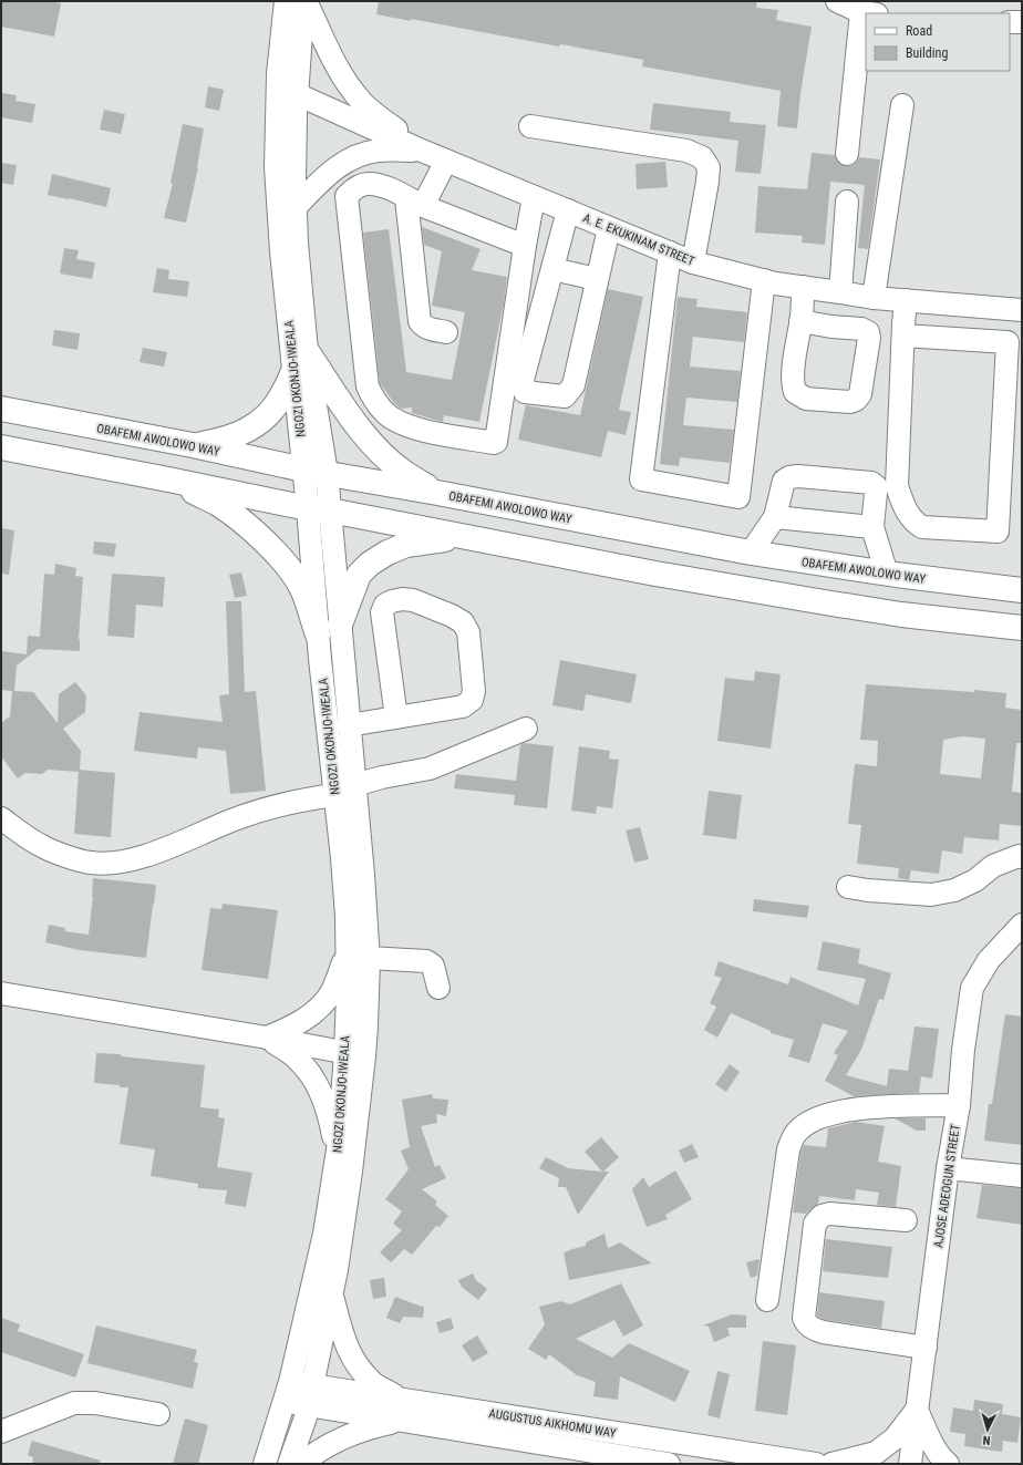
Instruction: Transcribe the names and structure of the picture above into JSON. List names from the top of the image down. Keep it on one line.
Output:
{"streets":{"main road":["OBAFEMI AWOLOWO WAY"],"street":["A. E. EKUKINAM STREET","NGOZI OKONJO-IWEALA","AJOSE ADEOGUN STREET","AUGUSTUS AIKHOMU WAY"]},"crossings":[["A. E. EKUKINAM STREET","NGOZI OKONJO-IWEALA"],["NGOZI OKONJO-IWEALA","OBAFEMI AWOLOWO WAY"],["NGOZI OKONJO-IWEALA","AUGUSTUS AIKHOMU WAY"]],"legend":["Road","Building"],"north":"bottom"}
